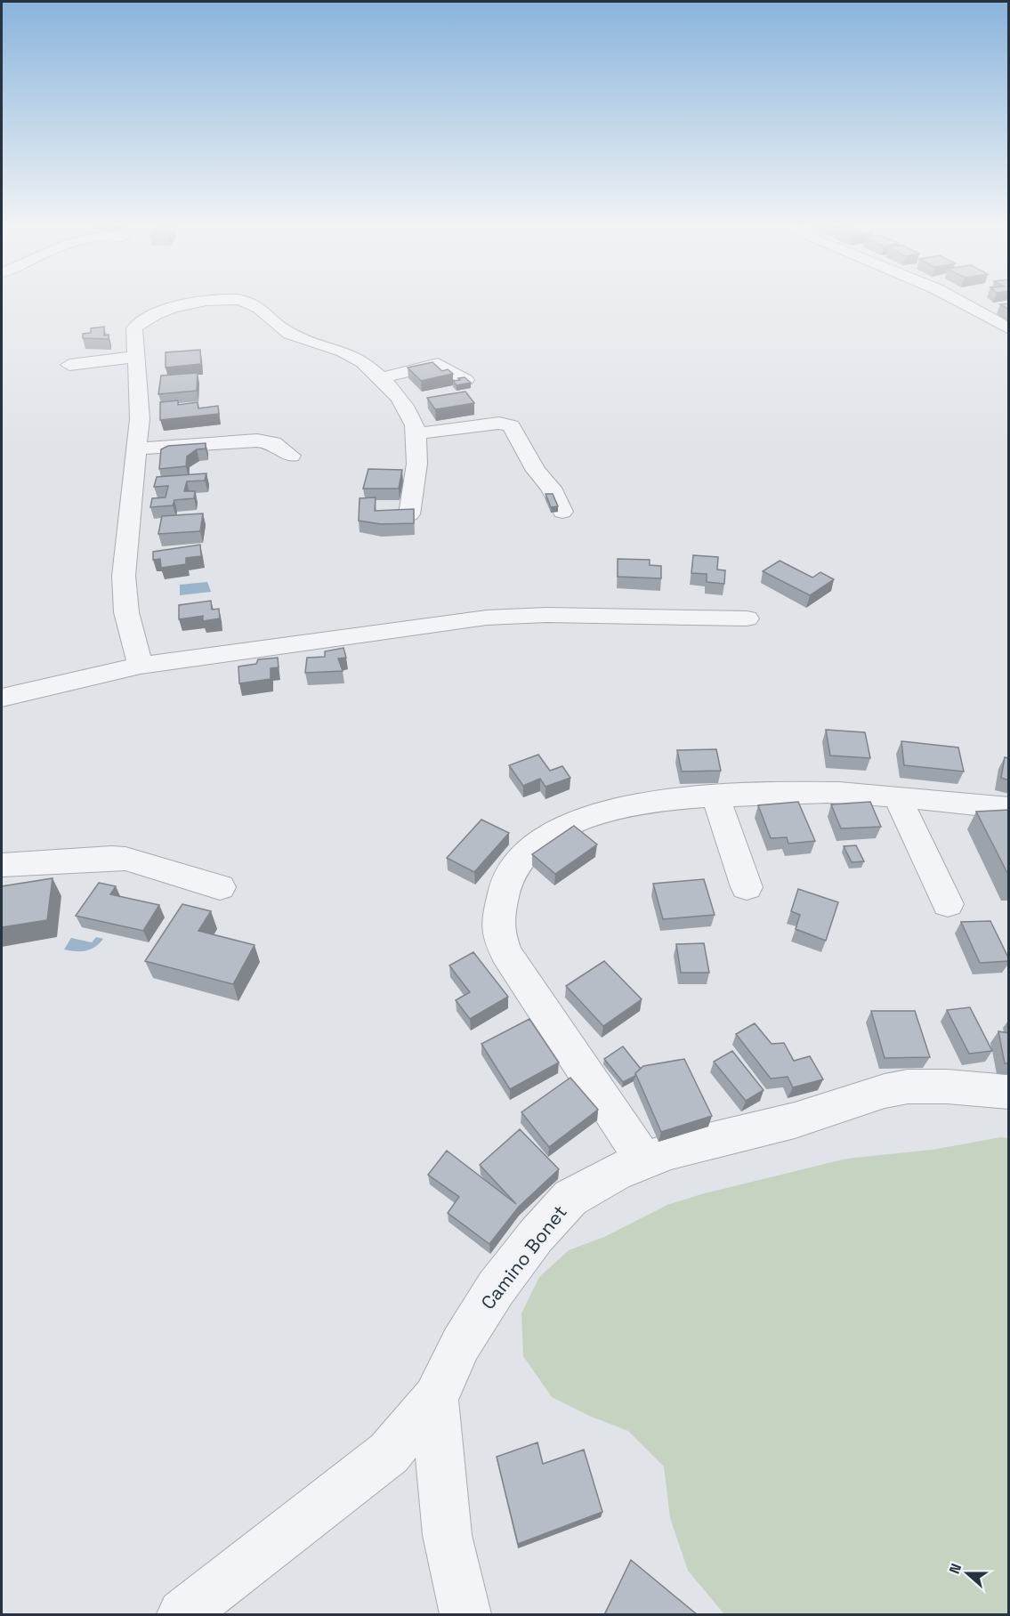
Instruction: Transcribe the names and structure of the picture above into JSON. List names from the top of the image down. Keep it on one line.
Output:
{"streets":{"street":["Camino Bonet"]},"north":"left"}
